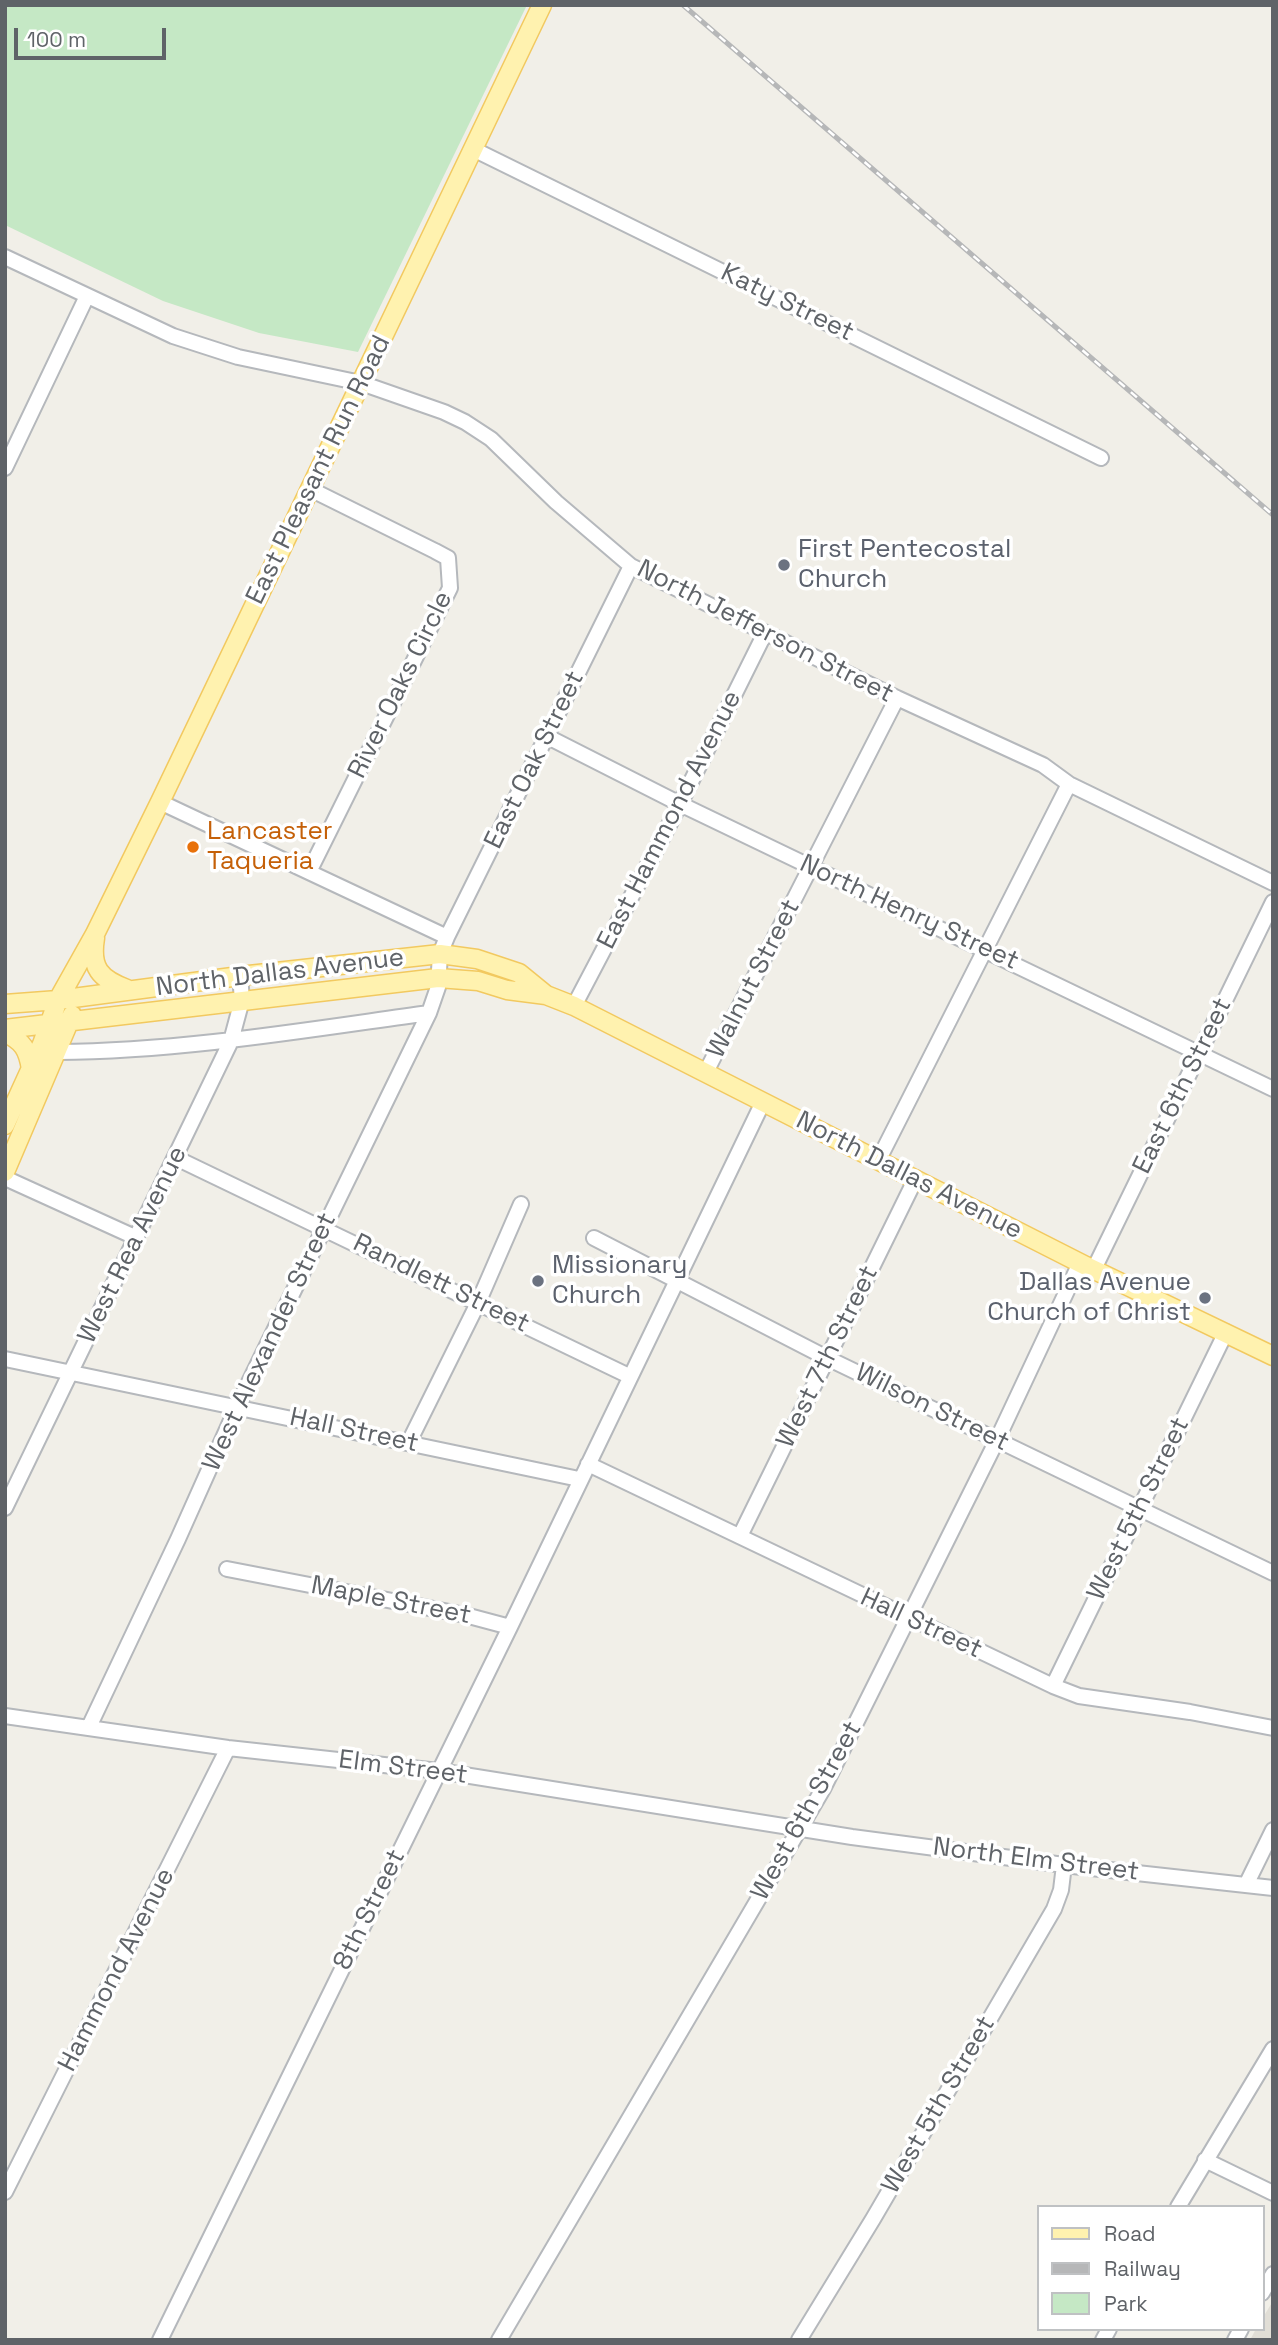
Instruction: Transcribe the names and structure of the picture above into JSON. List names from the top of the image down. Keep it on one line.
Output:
{"streets":{"main road":["East Pleasant Run Road","North Dallas Avenue"],"street":["Katy Street","North Jefferson Street","River Oaks Circle","East Oak Street","East Hammond Avenue","North Henry Street","Walnut Street","East 6th Street","West Rea Avenue","Randlett Street","West Alexander Street","West 7th Street","Wilson Street","Hall Street","West 5th Street","Maple Street","Elm Street","West 6th Street","North Elm Street","8th Street","Hammond Avenue"]},"crossings":[["Katy Street","East Pleasant Run Road"],["East Pleasant Run Road","North Jefferson Street"],["East Pleasant Run Road","River Oaks Circle"],["North Jefferson Street","East Oak Street"],["North Jefferson Street","East Hammond Avenue"],["North Jefferson Street","Walnut Street"],["East Oak Street","North Henry Street"],["East Oak Street","North Dallas Avenue"],["East Oak Street","West Alexander Street"],["East Hammond Avenue","North Henry Street"],["East Hammond Avenue","North Dallas Avenue"],["North Henry Street","Walnut Street"],["North Henry Street","East 6th Street"],["North Dallas Avenue","Walnut Street"],["North Dallas Avenue","East 6th Street"],["North Dallas Avenue","West Rea Avenue"],["North Dallas Avenue","West Alexander Street"],["North Dallas Avenue","West 7th Street"],["North Dallas Avenue","West 5th Street"],["North Dallas Avenue","West 6th Street"],["East 6th Street","West 6th Street"],["West Rea Avenue","Randlett Street"],["West Rea Avenue","Hall Street"],["Randlett Street","West Alexander Street"],["West Alexander Street","Hall Street"],["West Alexander Street","Elm Street"],["West 7th Street","Wilson Street"],["West 7th Street","Hall Street"],["Wilson Street","West 5th Street"],["Wilson Street","West 6th Street"],["Hall Street","West 5th Street"],["Hall Street","West 6th Street"],["Hall Street","8th Street"],["West 5th Street","North Elm Street"],["Maple Street","8th Street"],["Elm Street","West 6th Street"],["Elm Street","North Elm Street"],["Elm Street","8th Street"],["Elm Street","Hammond Avenue"],["West 6th Street","North Elm Street"]],"places":["First Pentecostal Church","Lancaster Taqueria","Missionary Church","Dallas Avenue Church of Christ"],"legend":["Road","Railway","Park"],"scale_bar":"100 m"}
